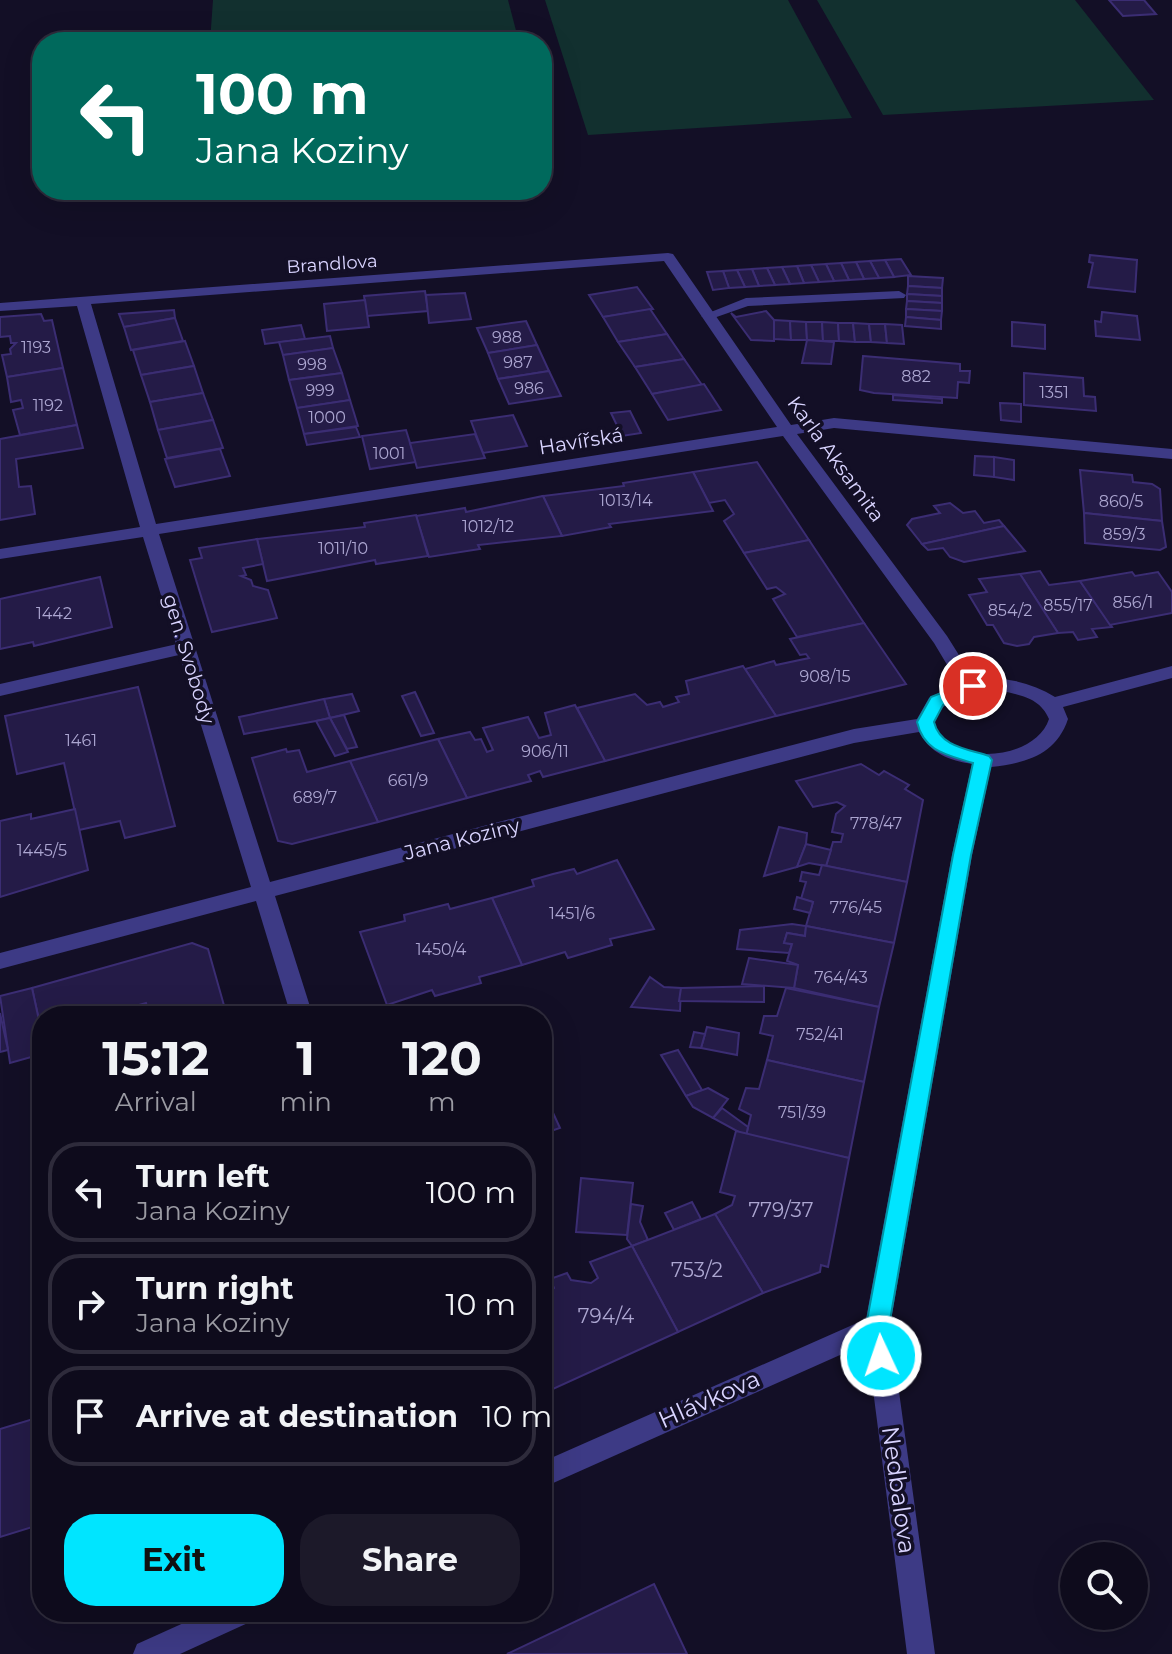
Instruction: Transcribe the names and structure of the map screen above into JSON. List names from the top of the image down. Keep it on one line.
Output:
{"streets":{"street":["Brandlova","Havířská","Karla Aksamita","gen. Svobody","Jana Koziny","Hlávkova","Nedbalova"]},"crossings":[["Brandlova","Karla Aksamita"],["Brandlova","gen. Svobody"],["Havířská","Karla Aksamita"],["Havířská","gen. Svobody"],["Karla Aksamita","Jana Koziny"],["Karla Aksamita","Nedbalova"],["gen. Svobody","Jana Koziny"],["Jana Koziny","Nedbalova"],["Hlávkova","Nedbalova"]],"house_numbers":["988","1193","987","998","882","986","999","1351","1192","1000","1001","1013/14","860/5","1012/12","859/3","1011/10","856/1","855/17","854/2","1442","908/15","1461","906/11","661/9","689/7","778/47","1445/5","776/45","1451/6","1450/4","764/43","752/41","751/39","779/37","753/2","794/4"],"page":{"turn":["100 m","Jana Koziny"],"eta":["15:12","Arrival","1","min","120","m"],"list":[{"name":"Turn left","note":"Jana Koziny","value":"100 m"},{"name":"Turn right","note":"Jana Koziny","value":"10 m"},{"name":"Arrive at destination","value":"10 m"}],"buttons":["Exit","Share"]}}
